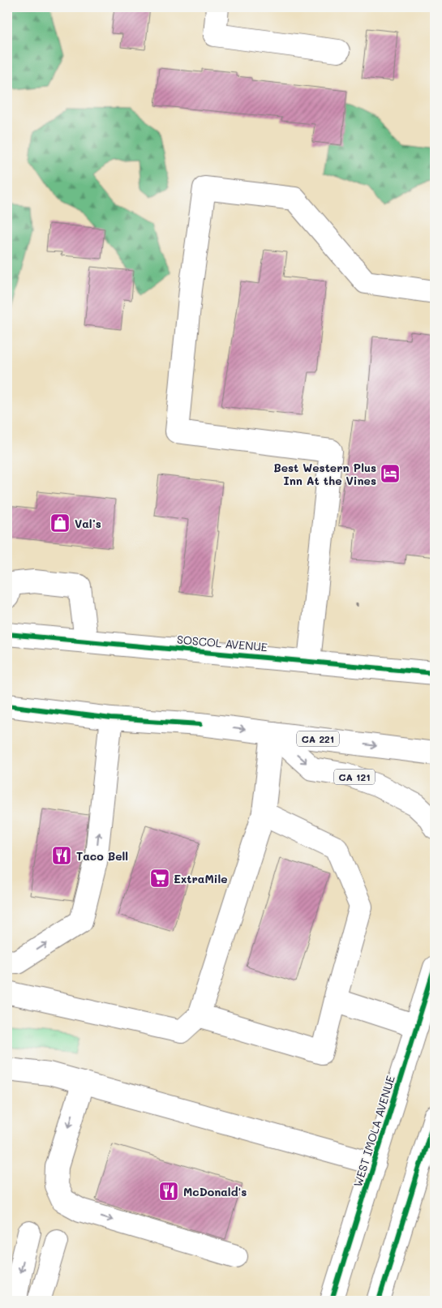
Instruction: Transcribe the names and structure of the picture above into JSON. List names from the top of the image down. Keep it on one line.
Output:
{"streets":{"main road":["SOSCOL AVENUE","CA 221","CA 121","WEST IMOLA AVENUE"]},"crossings":[["CA 221","CA 121"]],"places":{"hotel":["Best Western Plus Inn At the Vines"],"shop":["Val’s"],"restaurant":["Taco Bell","McDonald's"],"supermarket":["ExtraMile"]}}
